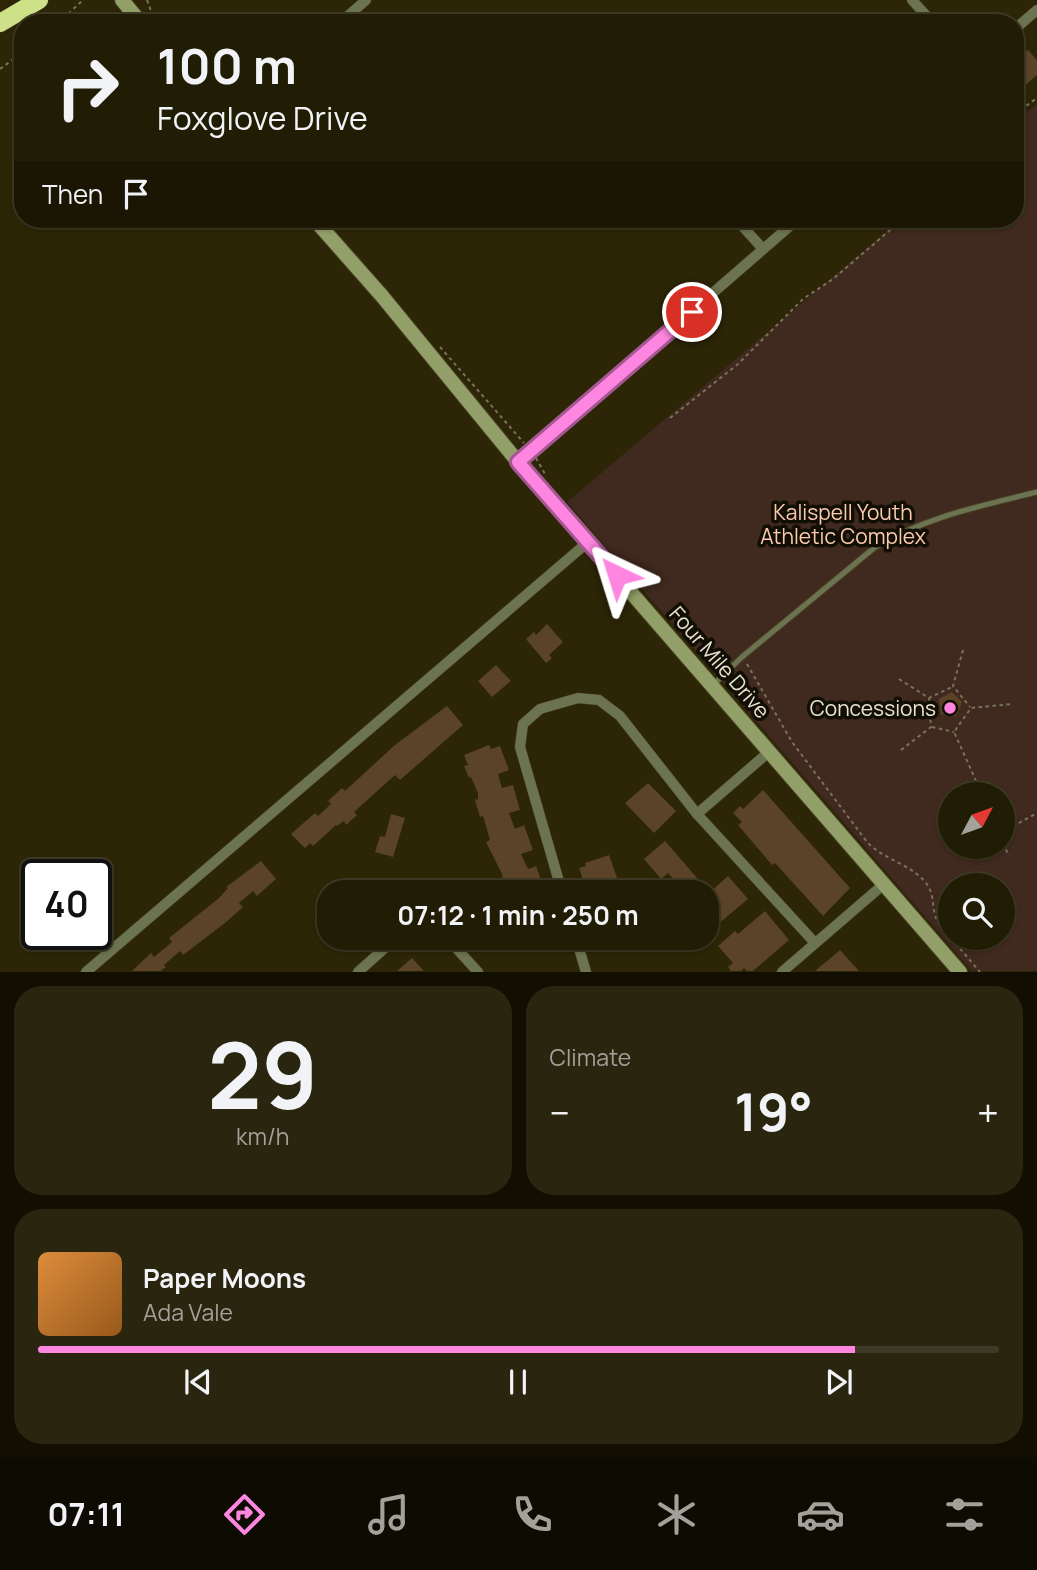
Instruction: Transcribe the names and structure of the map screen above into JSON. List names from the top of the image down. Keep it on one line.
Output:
{"streets":{"street":["Four Mile Drive"]},"parks":["Kalispell Youth Athletic Complex"],"places":["Concessions"],"north":"top right","page":{"turn":["100 m","Foxglove Drive"],"then":"Then","limit":"40","trip":"07:12 · 1 min · 250 m","tile":[["29","km/h"],"Climate"],"heat":["−","19°","+"],"song":["Paper Moons","Ada Vale"],"tabs":"07:11"}}
